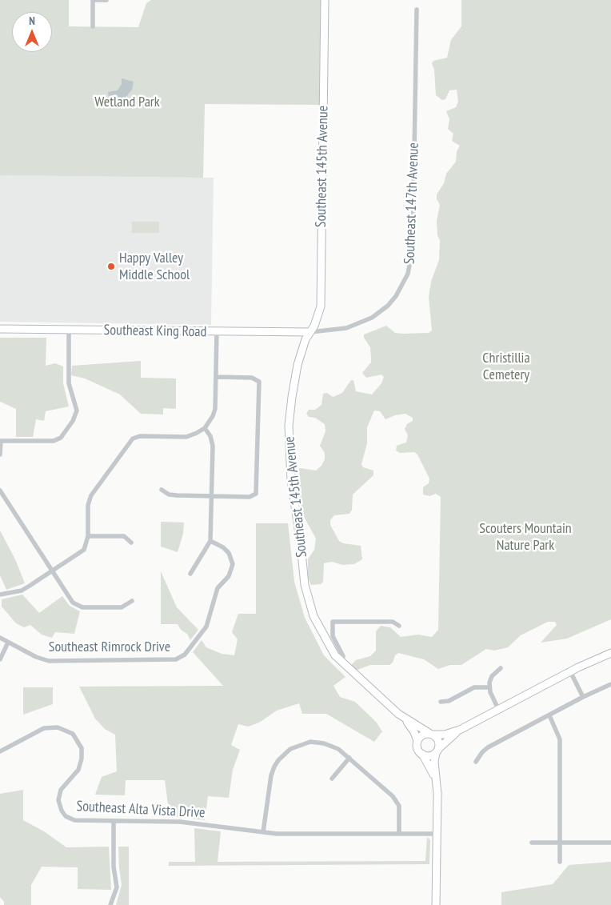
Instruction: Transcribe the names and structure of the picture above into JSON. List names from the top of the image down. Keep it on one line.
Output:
{"streets":{"main road":["Southeast 145th Avenue","Southeast King Road"],"street":["Southeast 147th Avenue","Southeast Rimrock Drive","Southeast Alta Vista Drive"]},"crossings":[["Southeast 145th Avenue","Southeast 147th Avenue"],["Southeast 145th Avenue","Southeast King Road"],["Southeast 147th Avenue","Southeast King Road"]],"parks":["Wetland Park","Christillia Cemetery","Scouters Mountain Nature Park"],"places":["Happy Valley Middle School"],"north":"top"}
